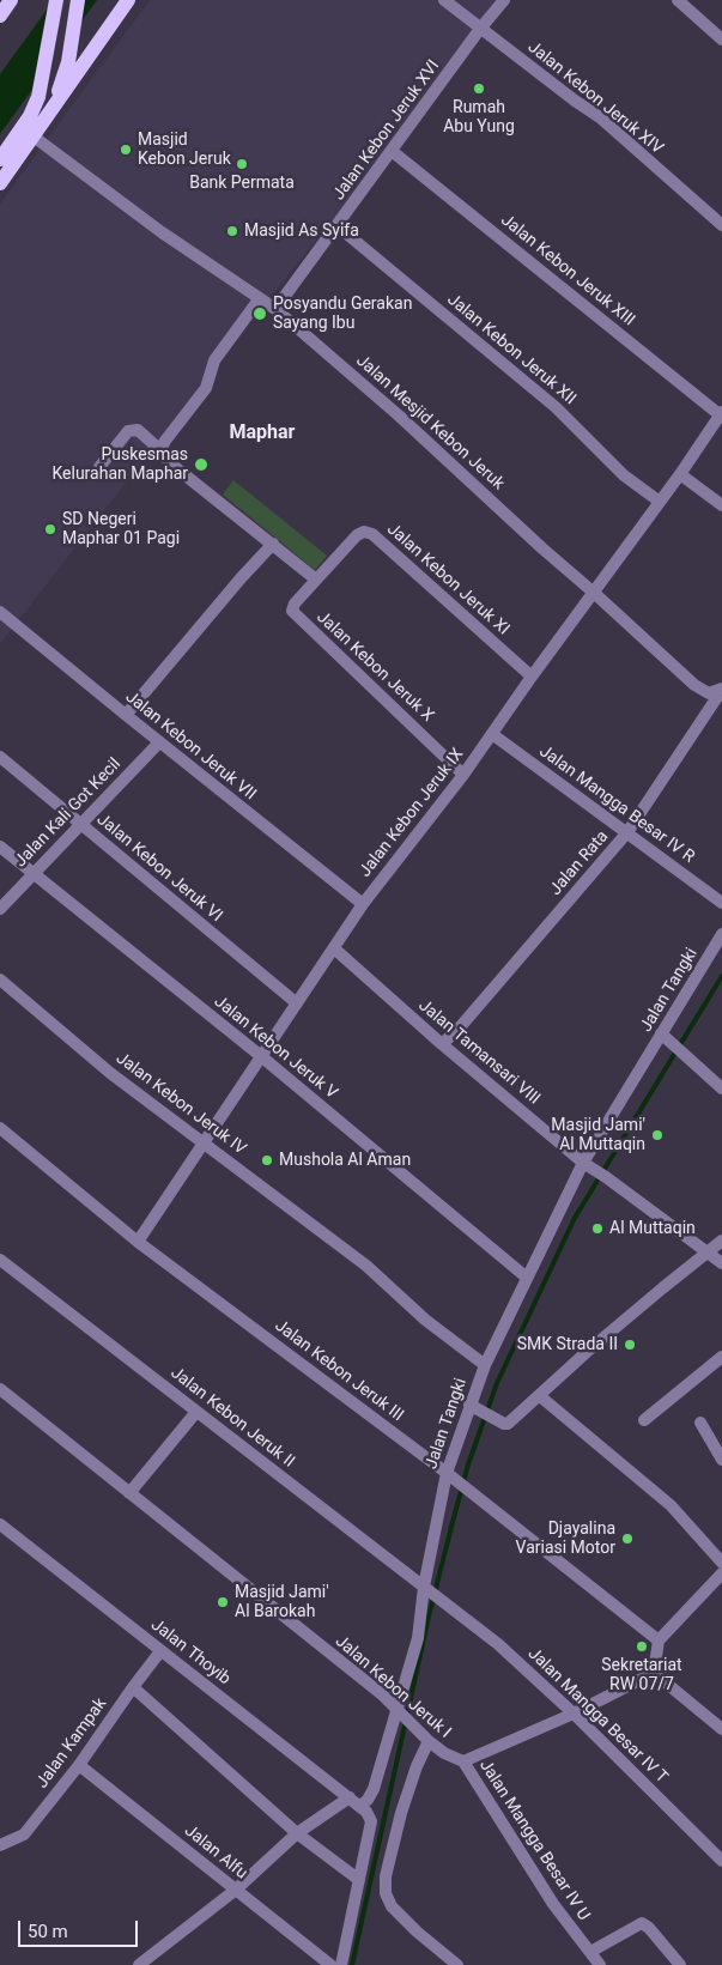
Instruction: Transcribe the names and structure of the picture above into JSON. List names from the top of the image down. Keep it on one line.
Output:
{"streets":{"street":["Jalan Kebon Jeruk XIV","Jalan Kebon Jeruk XVI","Jalan Kebon Jeruk XIII","Jalan Kebon Jeruk XII","Jalan Mesjid Kebon Jeruk","Jalan Kebon Jeruk XI","Jalan Kebon Jeruk X","Jalan Kebon Jeruk VII","Jalan Mangga Besar IV R","Jalan Kali Got Kecil","Jalan Kebon Jeruk IX","Jalan Rata","Jalan Kebon Jeruk VI","Jalan Tangki","Jalan Kebon Jeruk V","Jalan Tamansari VIII","Jalan Kebon Jeruk IV","Jalan Kebon Jeruk III","Jalan Kebon Jeruk II","Jalan Thoyib","Jalan Kebon Jeruk I","Jalan Mangga Besar IV T","Jalan Kampak","Jalan Mangga Besar IV U","Jalan Alfu"]},"crossings":[["Jalan Kebon Jeruk XIV","Jalan Kebon Jeruk XVI"],["Jalan Kebon Jeruk XVI","Jalan Kebon Jeruk XIII"],["Jalan Kebon Jeruk XVI","Jalan Kebon Jeruk XII"],["Jalan Kebon Jeruk XVI","Jalan Mesjid Kebon Jeruk"],["Jalan Kebon Jeruk XIII","Jalan Kebon Jeruk IX"],["Jalan Kebon Jeruk XII","Jalan Kebon Jeruk IX"],["Jalan Mesjid Kebon Jeruk","Jalan Kebon Jeruk IX"],["Jalan Mesjid Kebon Jeruk","Jalan Rata"],["Jalan Kebon Jeruk XI","Jalan Kebon Jeruk X"],["Jalan Kebon Jeruk XI","Jalan Kebon Jeruk IX"],["Jalan Kebon Jeruk X","Jalan Kebon Jeruk IX"],["Jalan Kebon Jeruk VII","Jalan Kali Got Kecil"],["Jalan Kebon Jeruk VII","Jalan Kebon Jeruk IX"],["Jalan Mangga Besar IV R","Jalan Kebon Jeruk IX"],["Jalan Mangga Besar IV R","Jalan Rata"],["Jalan Kali Got Kecil","Jalan Kebon Jeruk VI"],["Jalan Kali Got Kecil","Jalan Kebon Jeruk V"],["Jalan Kebon Jeruk IX","Jalan Kebon Jeruk VI"],["Jalan Kebon Jeruk IX","Jalan Kebon Jeruk V"],["Jalan Kebon Jeruk IX","Jalan Tamansari VIII"],["Jalan Kebon Jeruk IX","Jalan Kebon Jeruk IV"],["Jalan Kebon Jeruk IX","Jalan Kebon Jeruk III"],["Jalan Rata","Jalan Tamansari VIII"],["Jalan Tangki","Jalan Kebon Jeruk V"],["Jalan Tangki","Jalan Tamansari VIII"],["Jalan Tangki","Jalan Kebon Jeruk IV"],["Jalan Tangki","Jalan Kebon Jeruk III"],["Jalan Tangki","Jalan Kebon Jeruk II"],["Jalan Tangki","Jalan Thoyib"],["Jalan Tangki","Jalan Kebon Jeruk I"],["Jalan Kebon Jeruk II","Jalan Mangga Besar IV T"],["Jalan Thoyib","Jalan Kampak"],["Jalan Kebon Jeruk I","Jalan Mangga Besar IV U"],["Jalan Kampak","Jalan Alfu"]],"districts":["Maphar"],"places":["Rumah Abu Yung","Masjid Kebon Jeruk","Bank Permata","Masjid As Syifa","Posyandu Gerakan Sayang Ibu","Puskesmas Kelurahan Maphar","SD Negeri Maphar 01 Pagi","Masjid Jami' Al Muttaqin","Mushola Al Aman","Al Muttaqin","SMK Strada II","Djayalina Variasi Motor","Masjid Jami' Al Barokah","Sekretariat RW 07/7"],"scale_bar":"50 m"}
